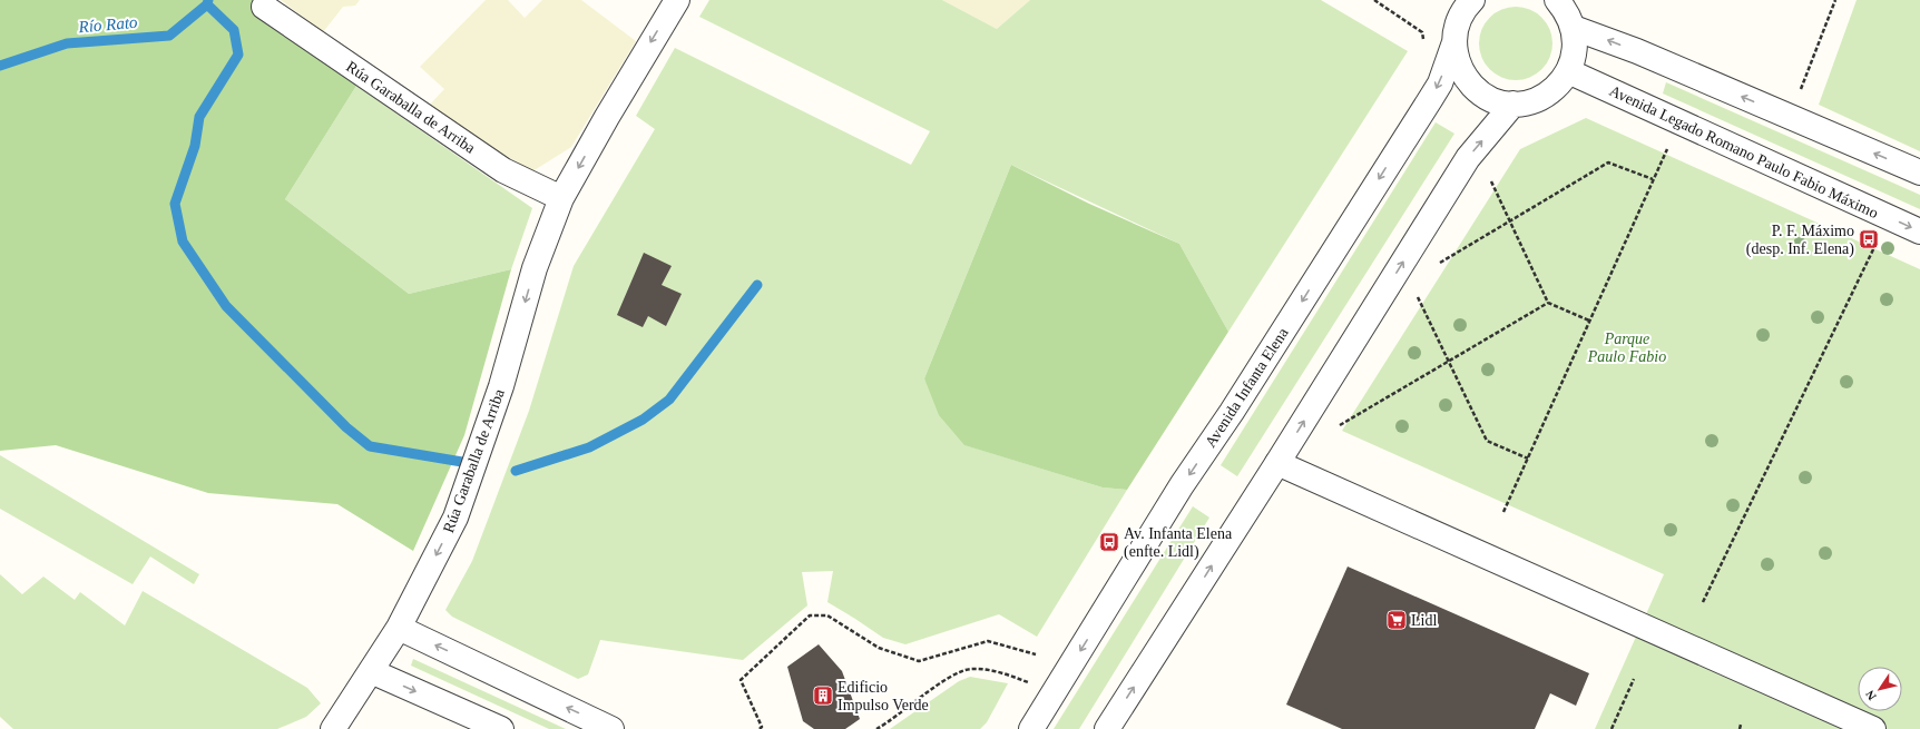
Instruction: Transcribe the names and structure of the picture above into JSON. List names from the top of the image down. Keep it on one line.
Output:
{"streets":{"street":["Rúa Garaballa de Arriba","Avenida Legado Romano Paulo Fabio Máximo","Avenida Infanta Elena"]},"one_way":["Rúa Garaballa de Arriba"],"water":["Río Rato"],"parks":["Parque Paulo Fabio"],"places":{"bus stop":["P. F. Máximo (desp. Inf. Elena)","Av. Infanta Elena (enfte. Lidl)"],"supermarket":["Lidl"],"building":["Edificio Impulso Verde"]},"north":"bottom left"}
